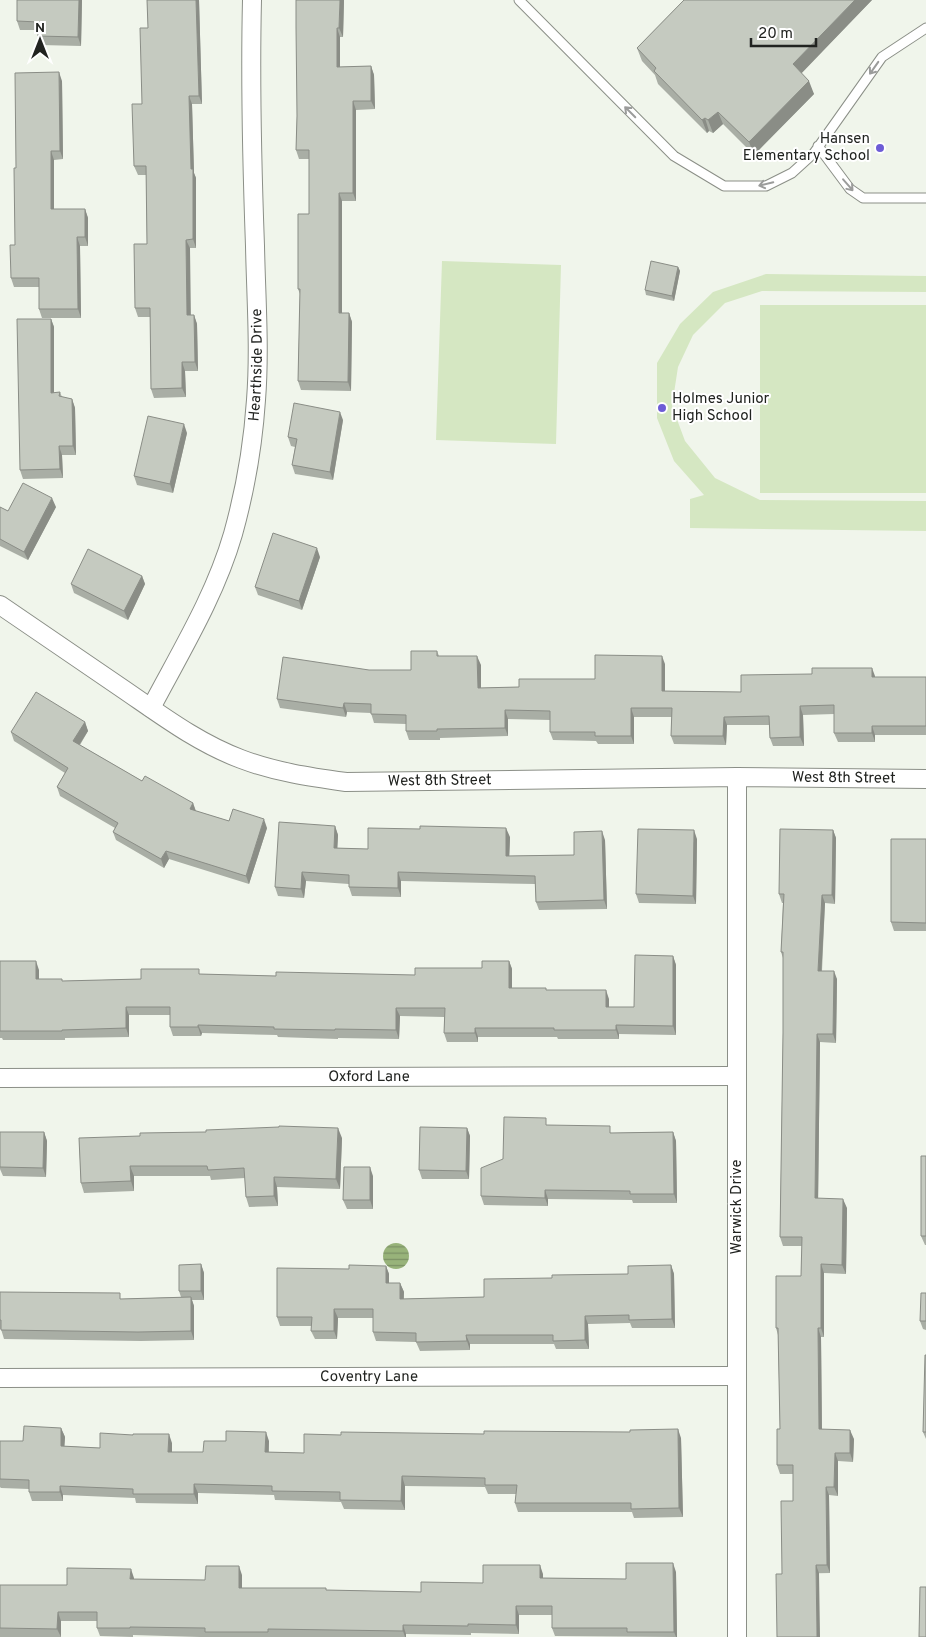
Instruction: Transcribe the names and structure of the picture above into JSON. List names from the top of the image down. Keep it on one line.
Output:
{"streets":{"street":["Hearthside Drive","West 8th Street","Oxford Lane","Warwick Drive","Coventry Lane"]},"crossings":[["Hearthside Drive","West 8th Street"],["West 8th Street","Warwick Drive"],["Oxford Lane","Warwick Drive"],["Warwick Drive","Coventry Lane"]],"places":["Hansen Elementary School","Holmes Junior High School"],"scale_bar":"20 m","north":"top"}
